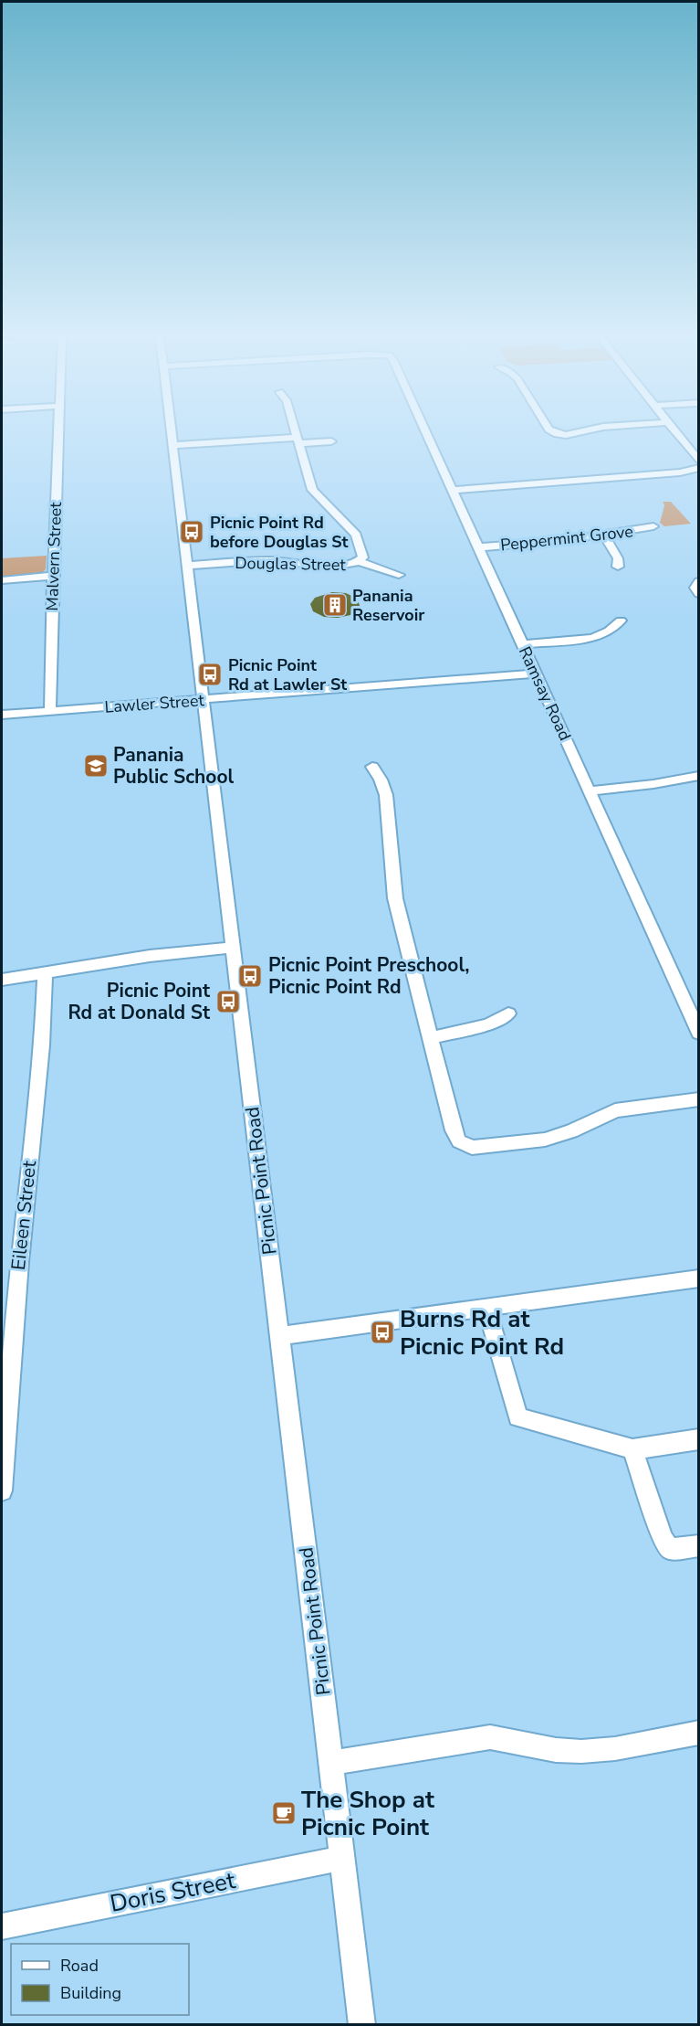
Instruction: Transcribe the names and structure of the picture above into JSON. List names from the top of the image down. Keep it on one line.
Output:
{"streets":{"street":["Peppermint Grove","Malvern Street","Douglas Street","Ramsay Road","Lawler Street","Picnic Point Road","Eileen Street","Doris Street"]},"crossings":[["Peppermint Grove","Ramsay Road"],["Malvern Street","Lawler Street"],["Douglas Street","Picnic Point Road"],["Ramsay Road","Lawler Street"],["Lawler Street","Picnic Point Road"],["Picnic Point Road","Doris Street"]],"places":{"bus stop":["Picnic Point Rd before Douglas St","Picnic Point Rd at Lawler St","Picnic Point Preschool, Picnic Point Rd","Picnic Point Rd at Donald St","Burns Rd at Picnic Point Rd"],"building":["Panania Reservoir"],"school or university":["Panania Public School"],"cafe":["The Shop at Picnic Point"]},"legend":["Road","Building"]}
